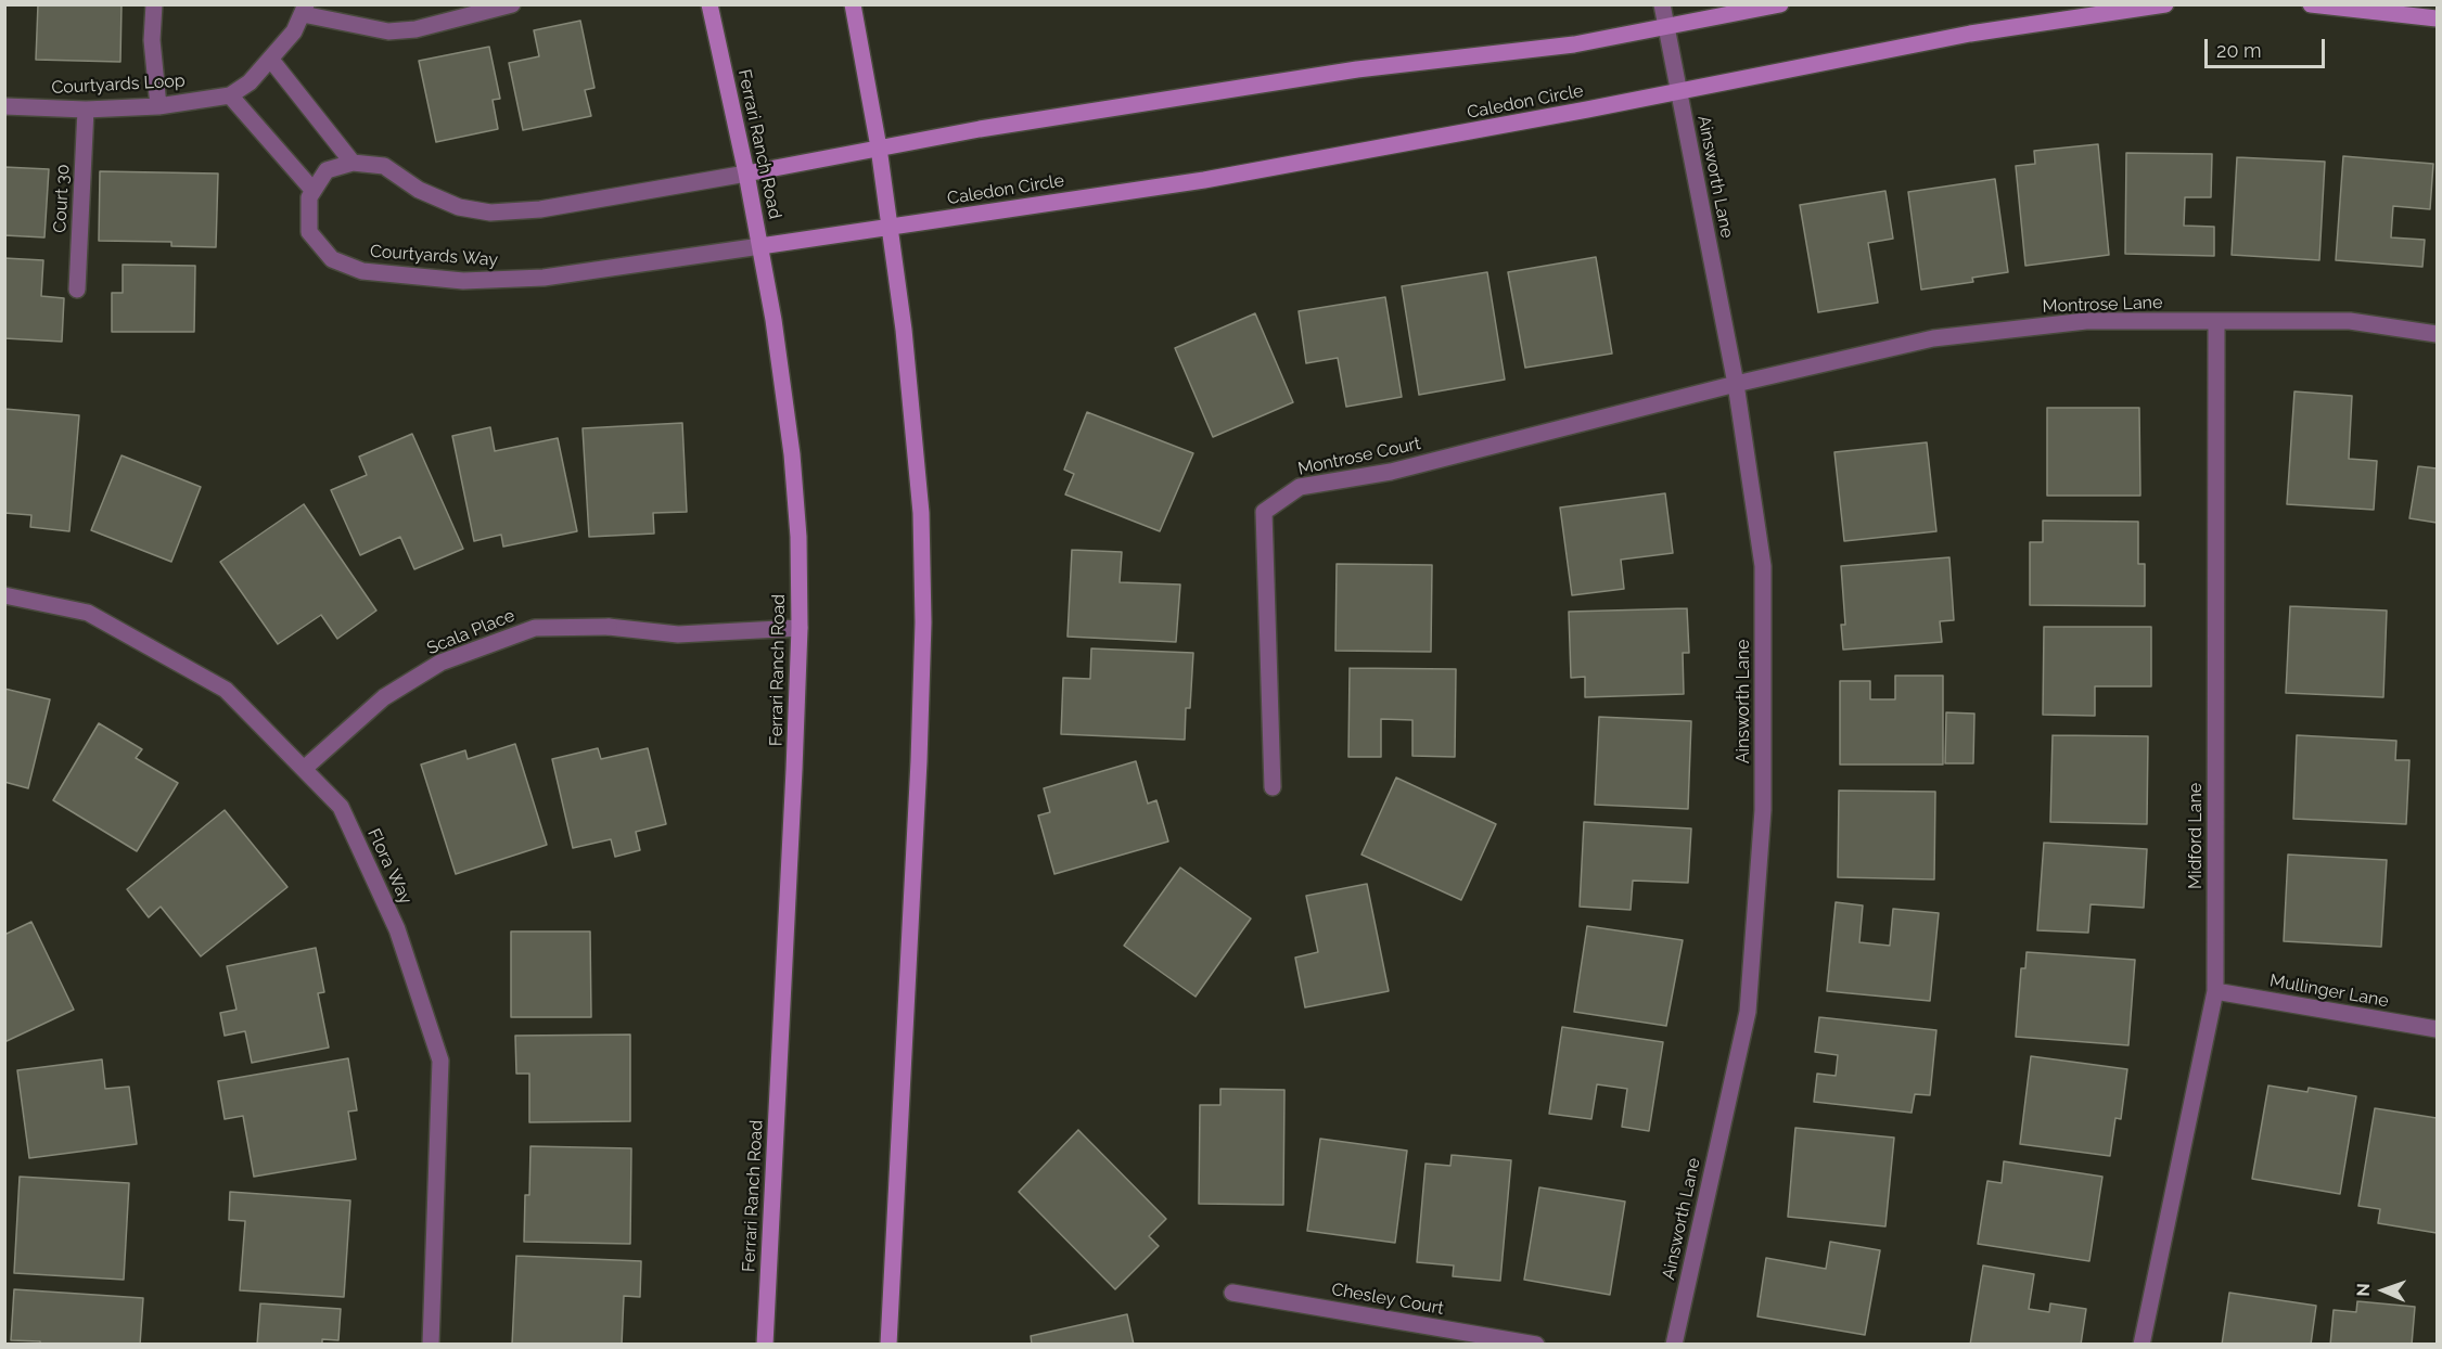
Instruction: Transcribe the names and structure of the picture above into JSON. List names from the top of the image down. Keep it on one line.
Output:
{"streets":{"street":["Courtyards Loop","Caledon Circle","Ferrari Ranch Road","Ainsworth Lane","Court 30","Courtyards Way","Montrose Lane","Montrose Court","Scala Place","Midford Lane","Flora Way","Mullinger Lane","Chesley Court"]},"crossings":[["Courtyards Loop","Court 30"],["Caledon Circle","Ferrari Ranch Road"],["Caledon Circle","Ainsworth Lane"],["Caledon Circle","Courtyards Way"],["Ferrari Ranch Road","Courtyards Way"],["Ferrari Ranch Road","Scala Place"],["Ainsworth Lane","Montrose Lane"],["Ainsworth Lane","Montrose Court"],["Montrose Lane","Montrose Court"],["Montrose Lane","Midford Lane"],["Scala Place","Flora Way"],["Midford Lane","Mullinger Lane"]],"scale_bar":"20 m","north":"left"}
